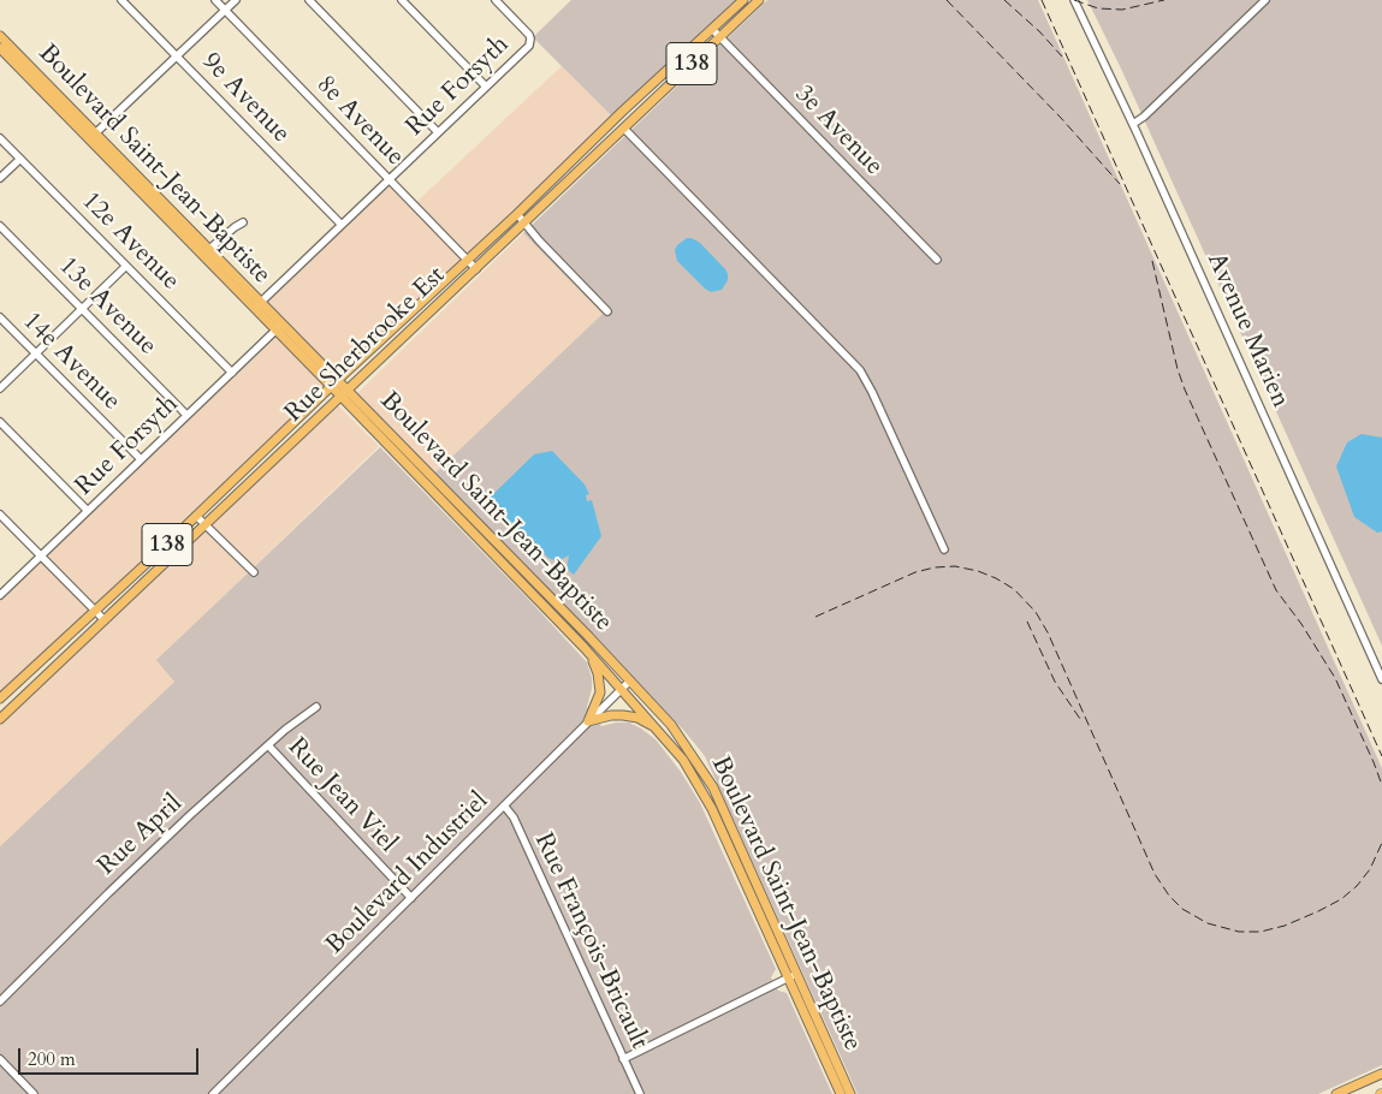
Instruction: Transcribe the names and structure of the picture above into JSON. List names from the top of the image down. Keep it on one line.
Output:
{"streets":{"main road":["138","Boulevard Saint-Jean-Baptiste","Rue Sherbrooke Est"],"street":["Rue Forsyth","9e Avenue","8e Avenue","3e Avenue","12e Avenue","13e Avenue","Avenue Marien","14e Avenue","Rue Jean Viel","Rue April","Boulevard Industriel","Rue François-Bricault"]},"crossings":[["Rue Forsyth","9e Avenue"],["Rue Forsyth","8e Avenue"],["Rue Forsyth","Boulevard Saint-Jean-Baptiste"],["Rue Forsyth","12e Avenue"],["Rue Forsyth","13e Avenue"],["Rue Forsyth","14e Avenue"],["8e Avenue","Rue Sherbrooke Est"],["3e Avenue","Rue Sherbrooke Est"],["Boulevard Saint-Jean-Baptiste","Rue Sherbrooke Est"],["Boulevard Saint-Jean-Baptiste","Boulevard Industriel"],["Rue Jean Viel","Rue April"],["Rue Jean Viel","Boulevard Industriel"],["Boulevard Industriel","Rue François-Bricault"]],"scale_bar":"200 m"}
